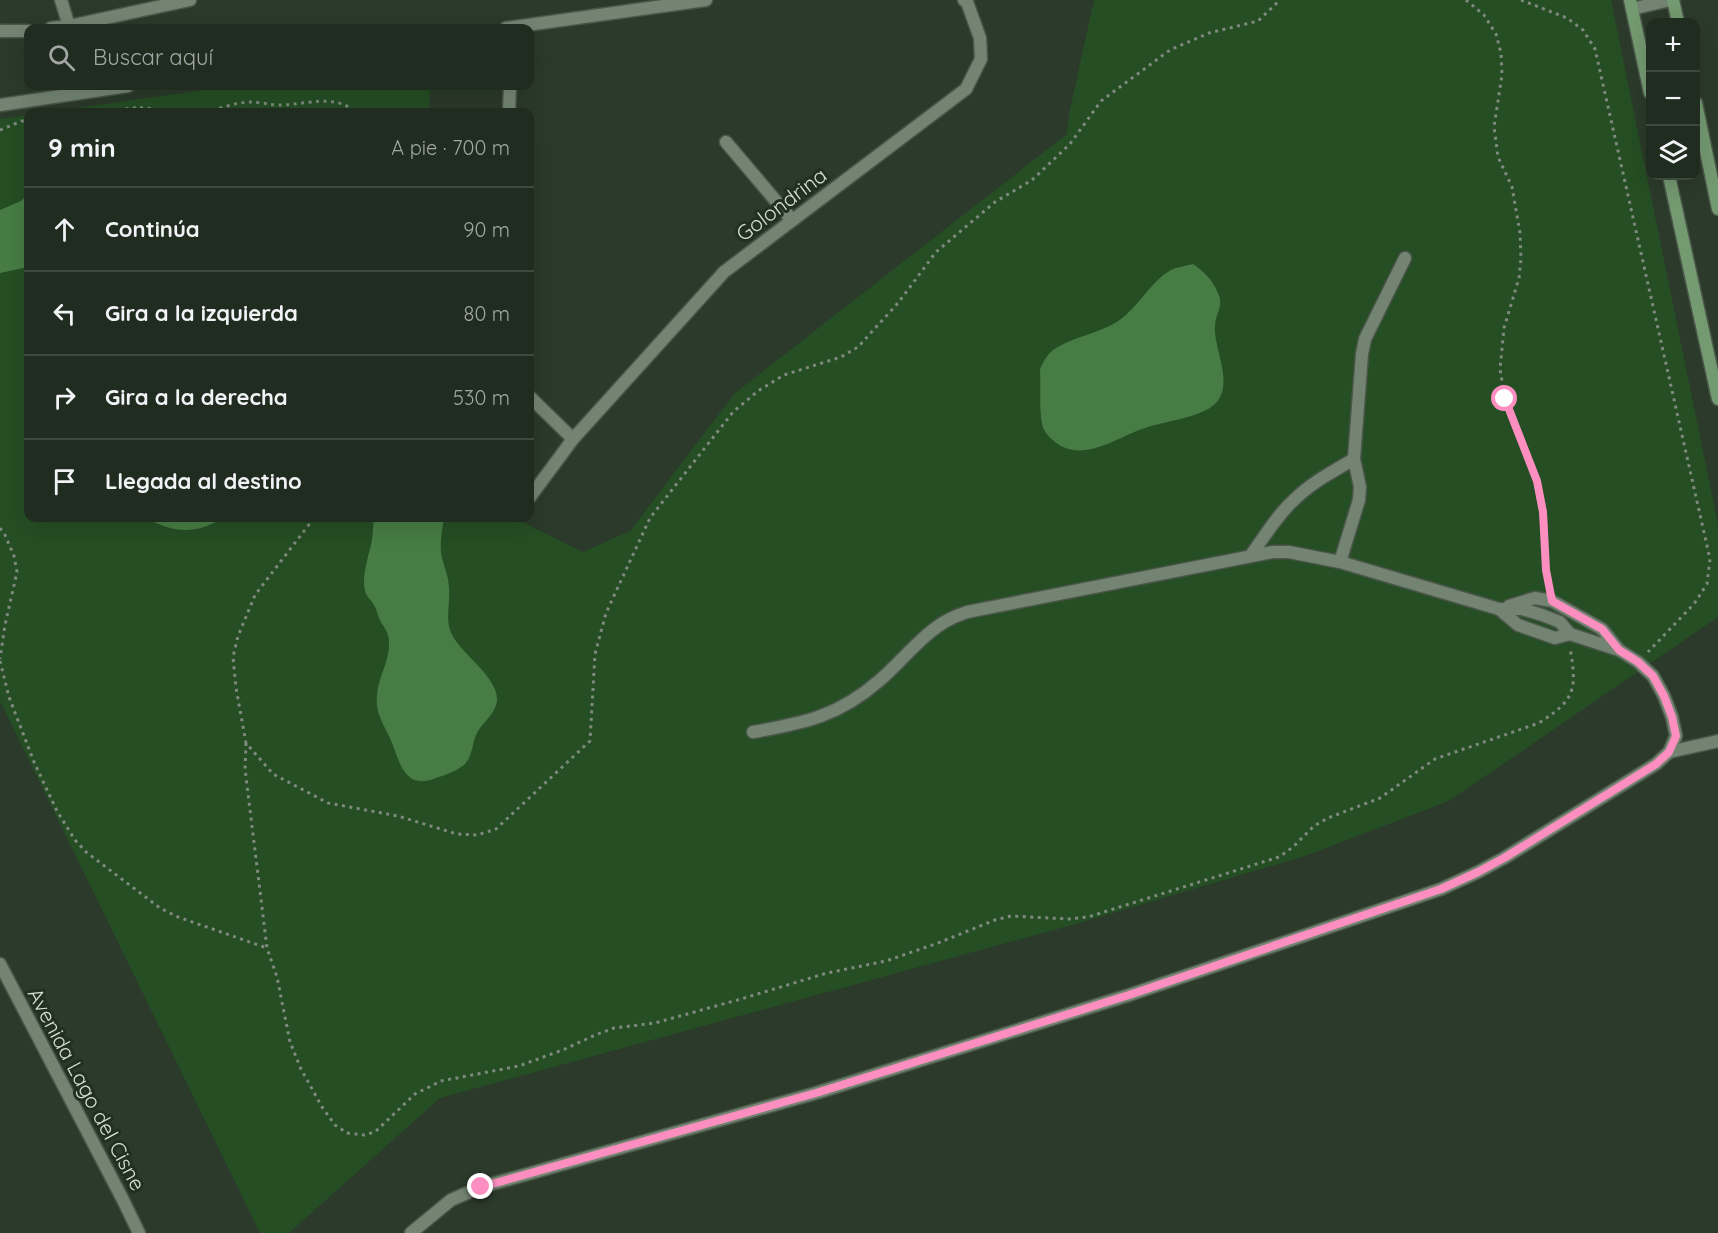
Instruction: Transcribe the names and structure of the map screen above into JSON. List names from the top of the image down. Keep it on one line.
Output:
{"streets":{"street":["Golondrina","Avenida Lago del Cisne"]},"page":{"map_buttons":["+","−"],"search":"Buscar aquí","heading":["9 min","A pie · 700 m"],"list":[["Continúa","90 m"],["Gira a la izquierda","80 m"],["Gira a la derecha","530 m"],"Llegada al destino"]}}
